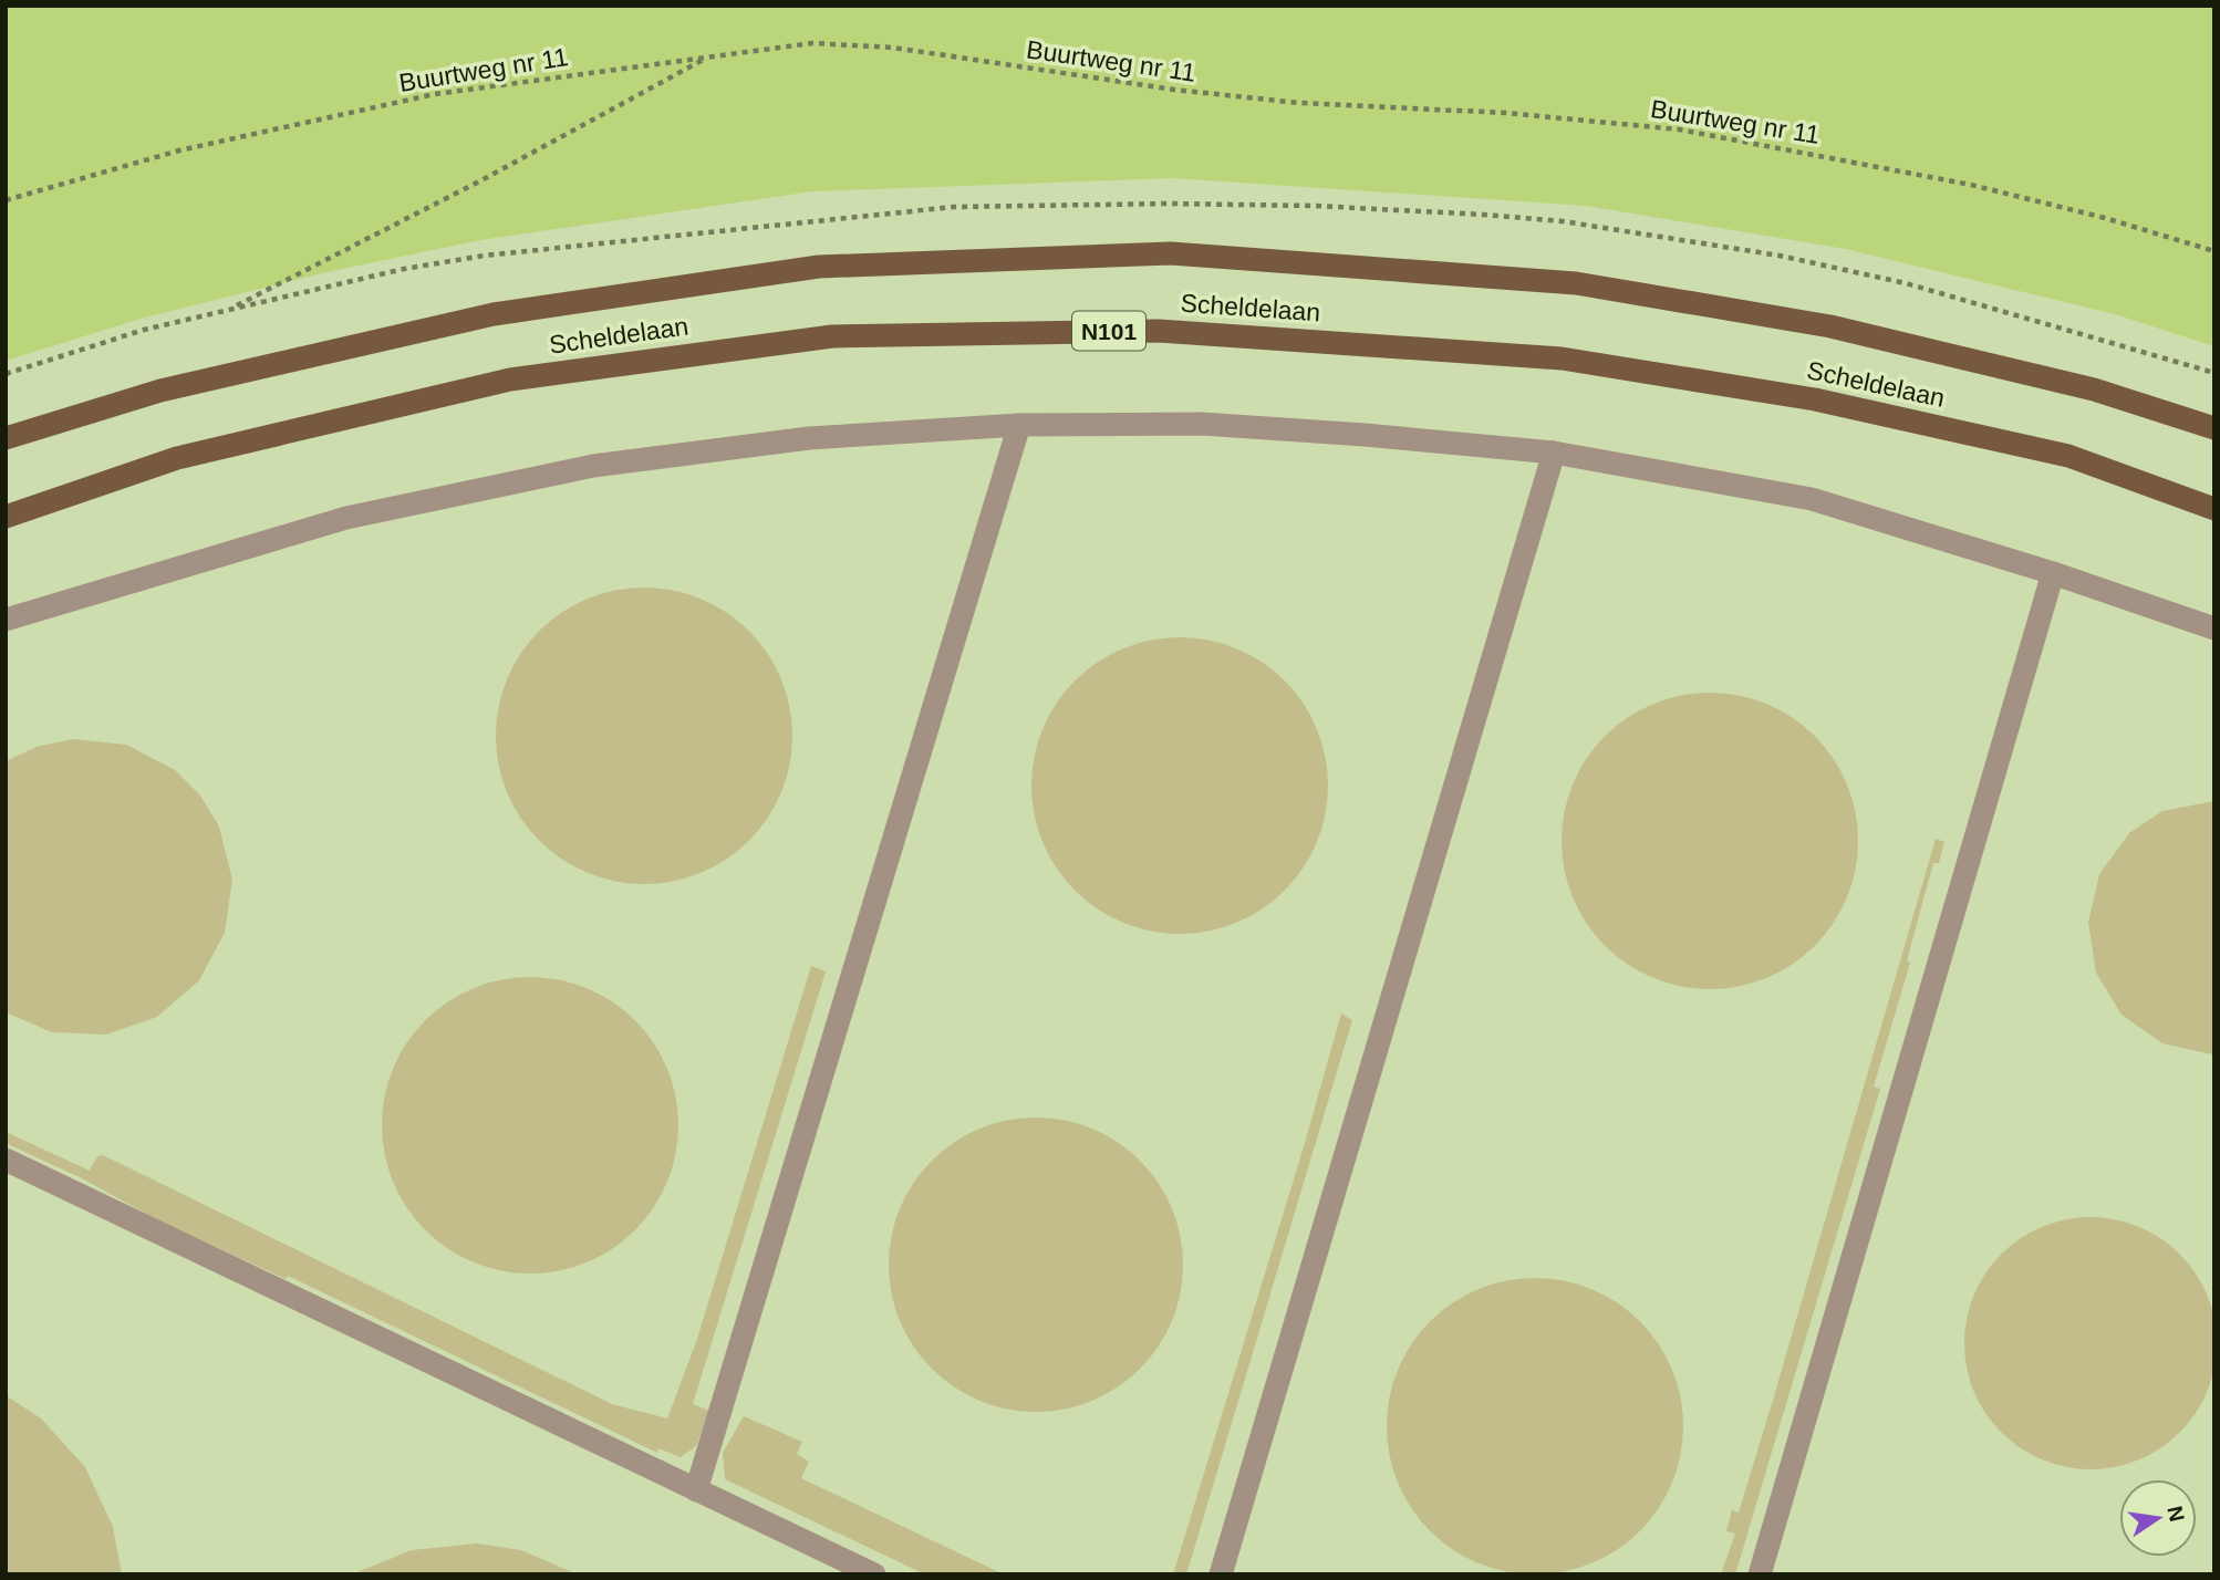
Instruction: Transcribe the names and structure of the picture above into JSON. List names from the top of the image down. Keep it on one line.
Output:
{"streets":{"main road":["Scheldelaan","N101"],"path":["Buurtweg nr 11"]},"north":"right"}
